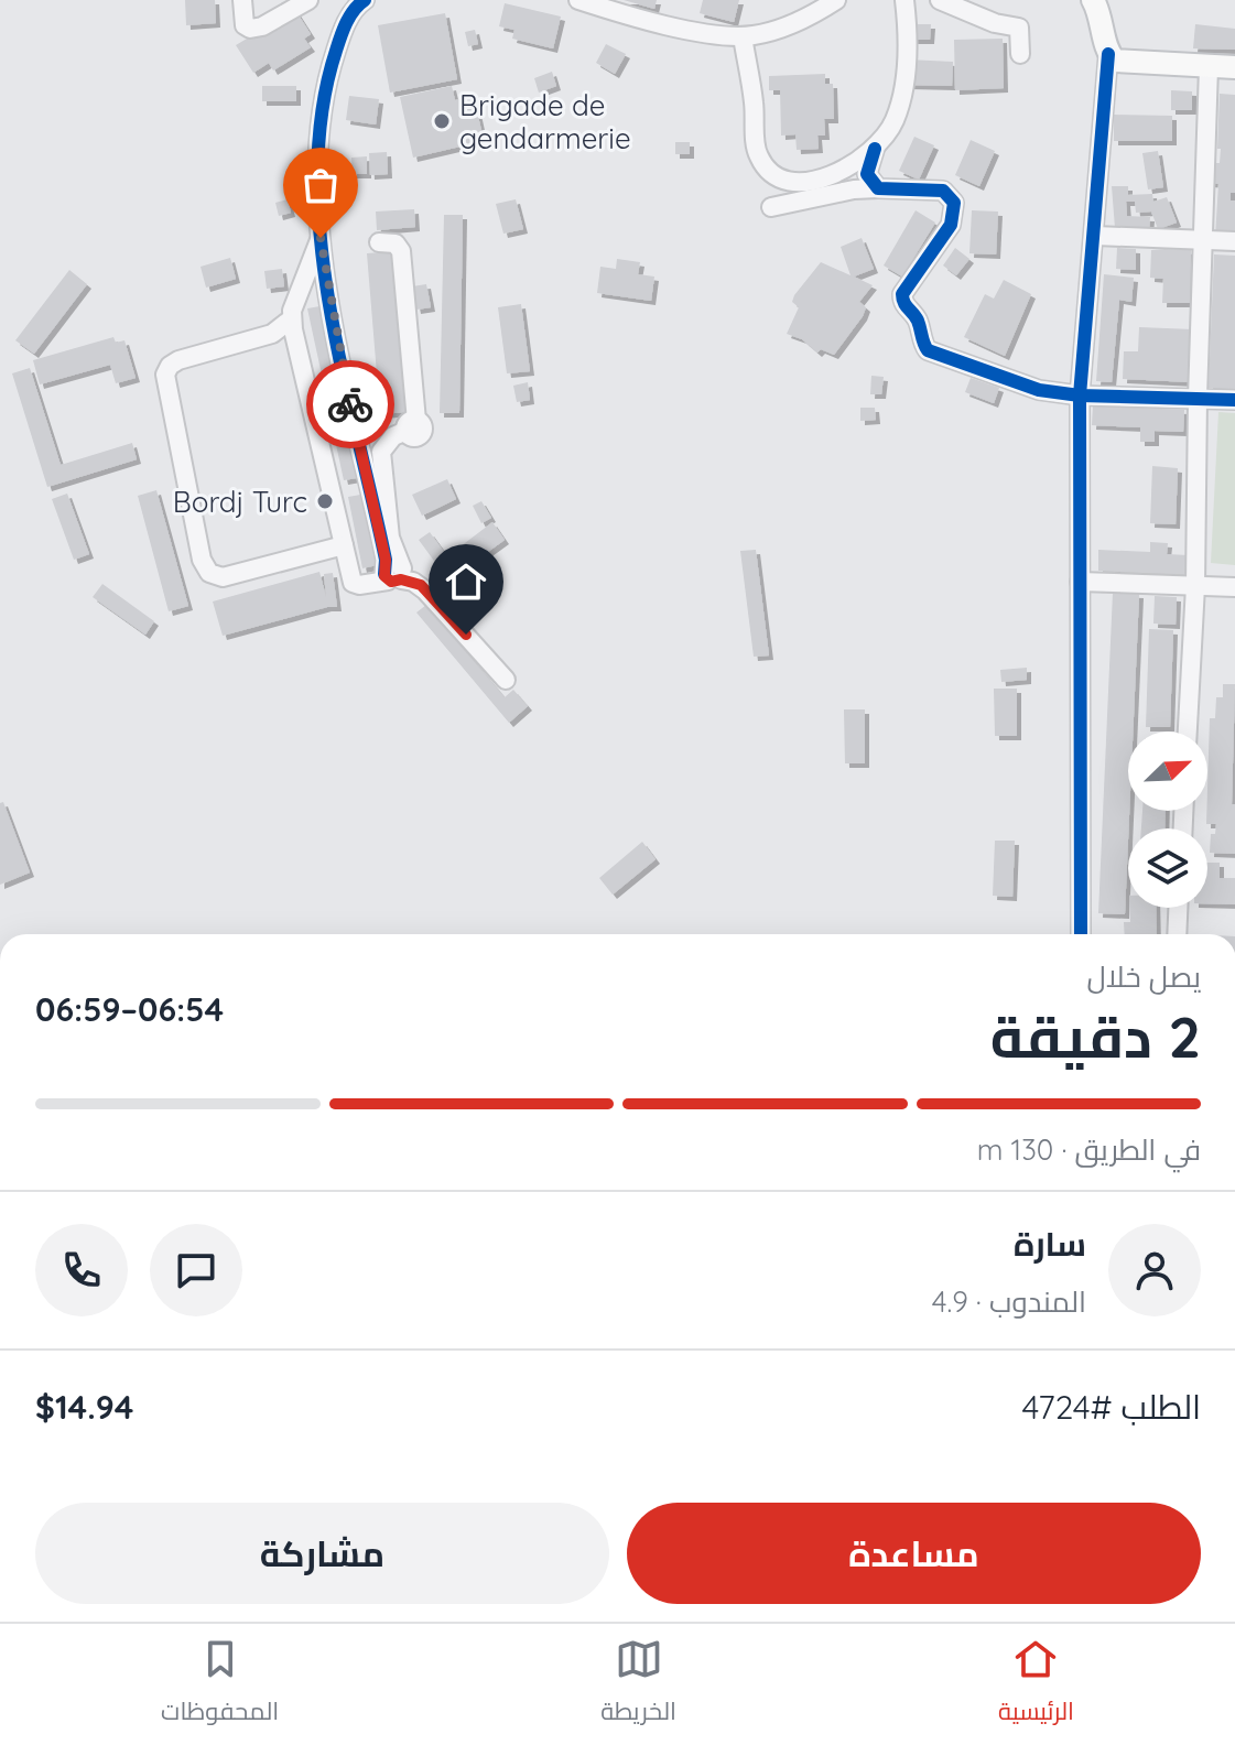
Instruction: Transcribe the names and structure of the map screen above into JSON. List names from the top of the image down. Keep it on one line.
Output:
{"places":["Brigade de gendarmerie","Bordj Turc"],"north":"top right","page":{"heading":["2 دقيقة","يصل خلال","06:54–06:59"],"panel":["سارة","المندوب · 4.9","الطلب #4724","$14.94"],"bar":"في الطريق · 130 m","buttons":["مساعدة","مشاركة"],"tabs":["الرئيسية","الخريطة","المحفوظات"]}}
